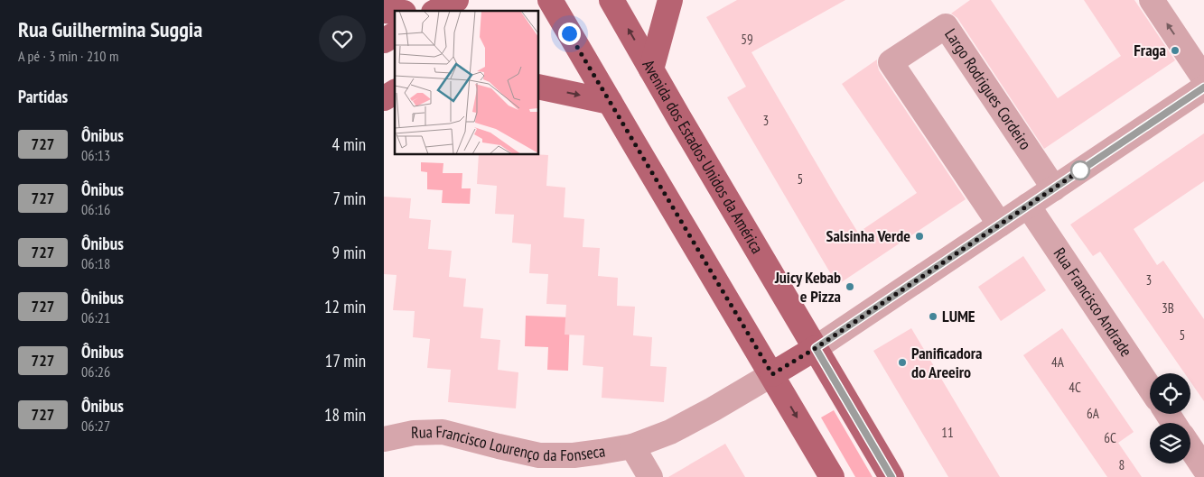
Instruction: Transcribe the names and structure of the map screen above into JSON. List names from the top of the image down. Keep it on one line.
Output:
{"streets":{"main road":["Avenida dos Estados Unidos da América"],"street":["Largo Rodrigues Cordeiro","Rua Francisco Andrade","Rua Francisco Lourenço da Fonseca"]},"places":["Fraga","Salsinha Verde","Juicy Kebab e Pizza","LUME","Panificadora do Areeiro"],"lines":["bus line 727"],"house_numbers":["59","3","5","3","3B","5","4A","4C","6A","11","6C","8"],"page":{"heading":[["Rua Guilhermina Suggia","A pé · 3 min · 210 m"],"Partidas"],"list":[{"mark":"727","name":"Ônibus","note":"06:13","value":"4 min"},{"mark":"727","name":"Ônibus","note":"06:16","value":"7 min"},{"mark":"727","name":"Ônibus","note":"06:18","value":"9 min"},{"mark":"727","name":"Ônibus","note":"06:21","value":"12 min"},{"mark":"727","name":"Ônibus","note":"06:26","value":"17 min"},{"mark":"727","name":"Ônibus","note":"06:27","value":"18 min"}]}}
